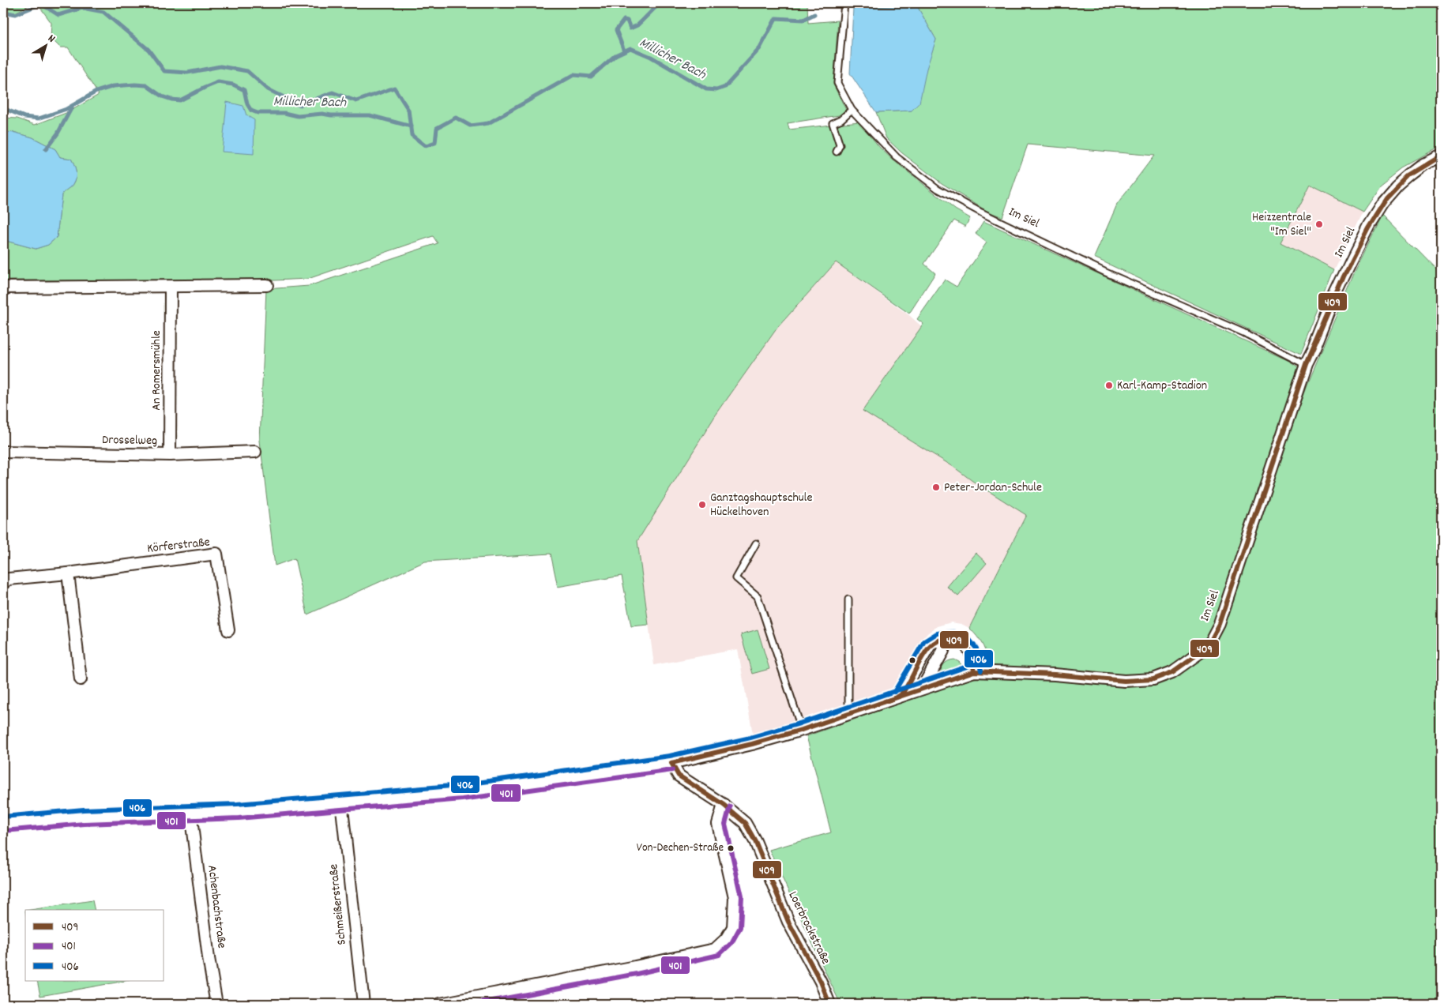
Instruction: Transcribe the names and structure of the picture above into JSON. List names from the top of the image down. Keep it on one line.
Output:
{"streets":{"street":["Im Siel","An Romersmühle","Drosselweg","Körferstraße","Schmeißerstraße","Achenbachstraße","Loerbrockstraße"]},"crossings":[["An Romersmühle","Drosselweg"]],"water":["Millicher Bach"],"places":["Heizzentrale \"Im Siel\"","Karl-Kamp-Stadion","Peter-Jordan-Schule","Ganztagshauptschule Hückelhoven","Von-Dechen-Straße"],"lines":["transit line 409","transit line 406","transit line 401"],"legend":["409","401","406"],"north":"top right"}
